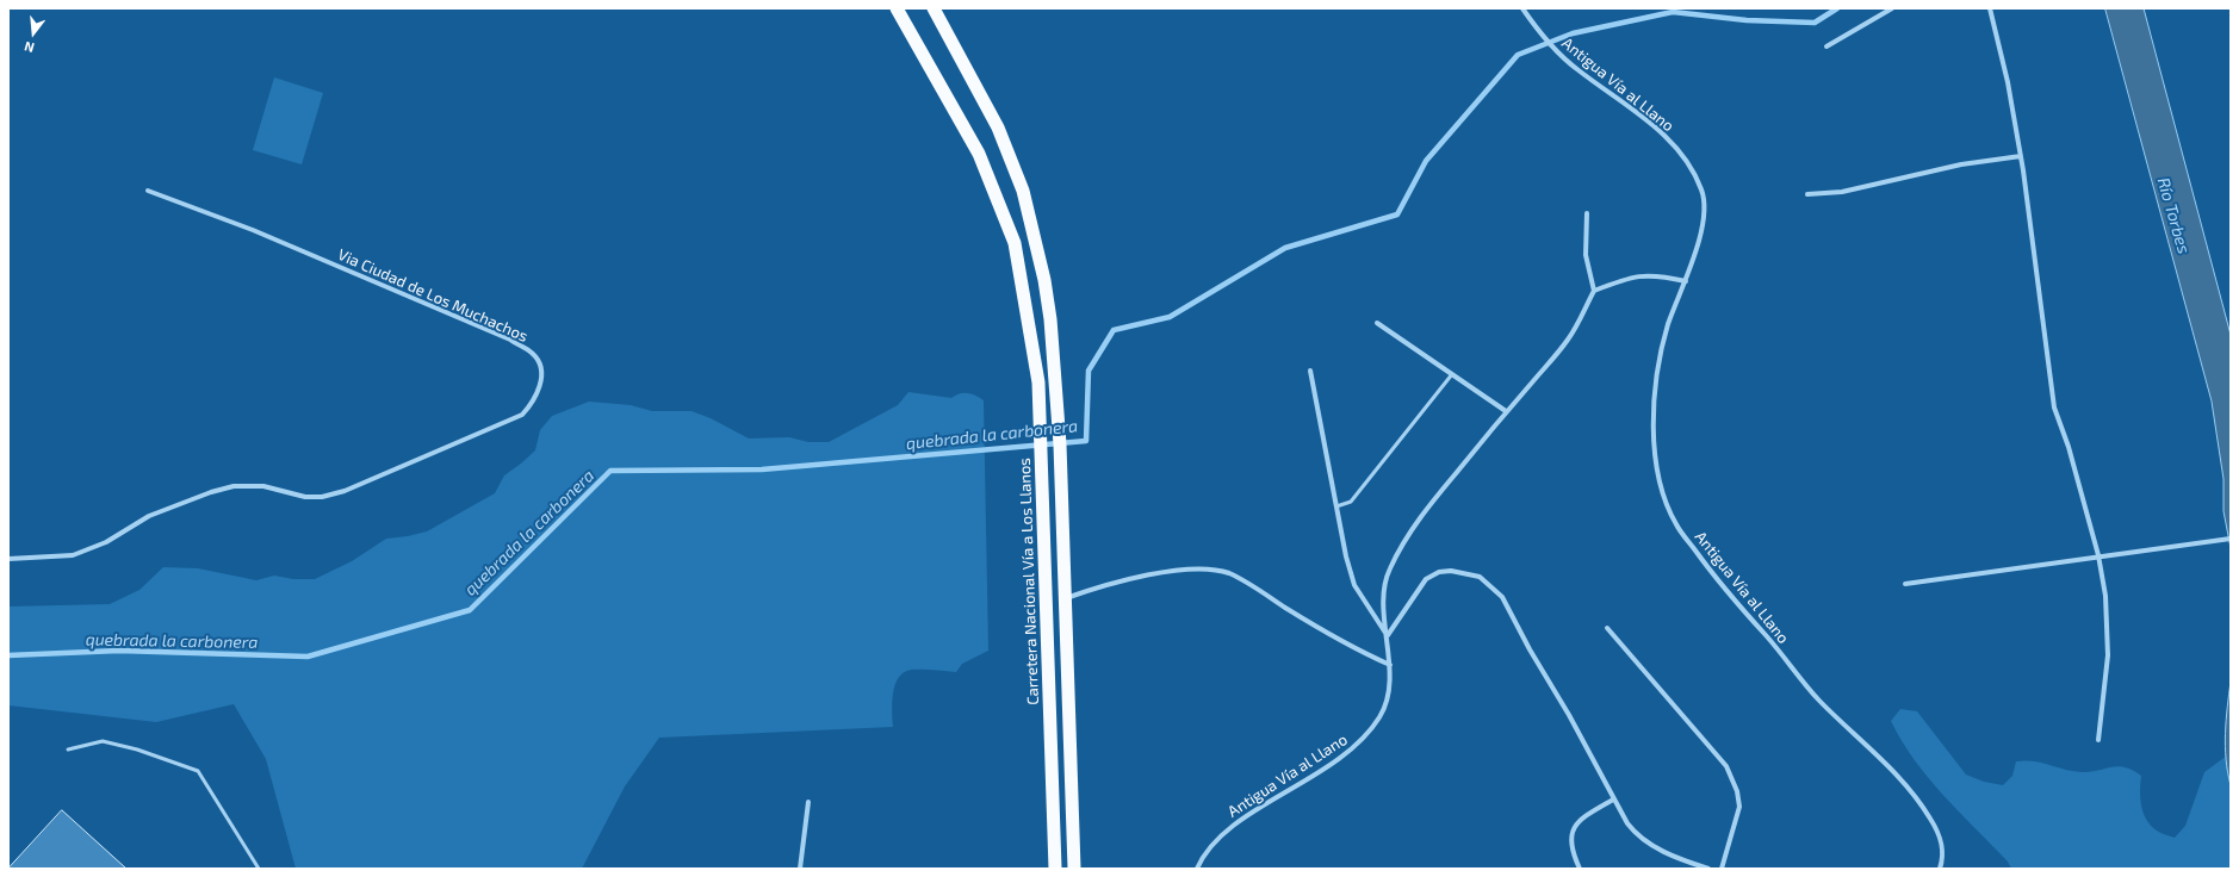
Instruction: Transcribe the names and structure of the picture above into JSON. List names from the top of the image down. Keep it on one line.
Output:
{"streets":{"highway":["Carretera Nacional Vía a Los Llanos"],"street":["Antigua Vía al Llano","Via Ciudad de Los Muchachos"]},"water":["Río Torbes","quebrada la carbonera"],"north":"bottom"}
